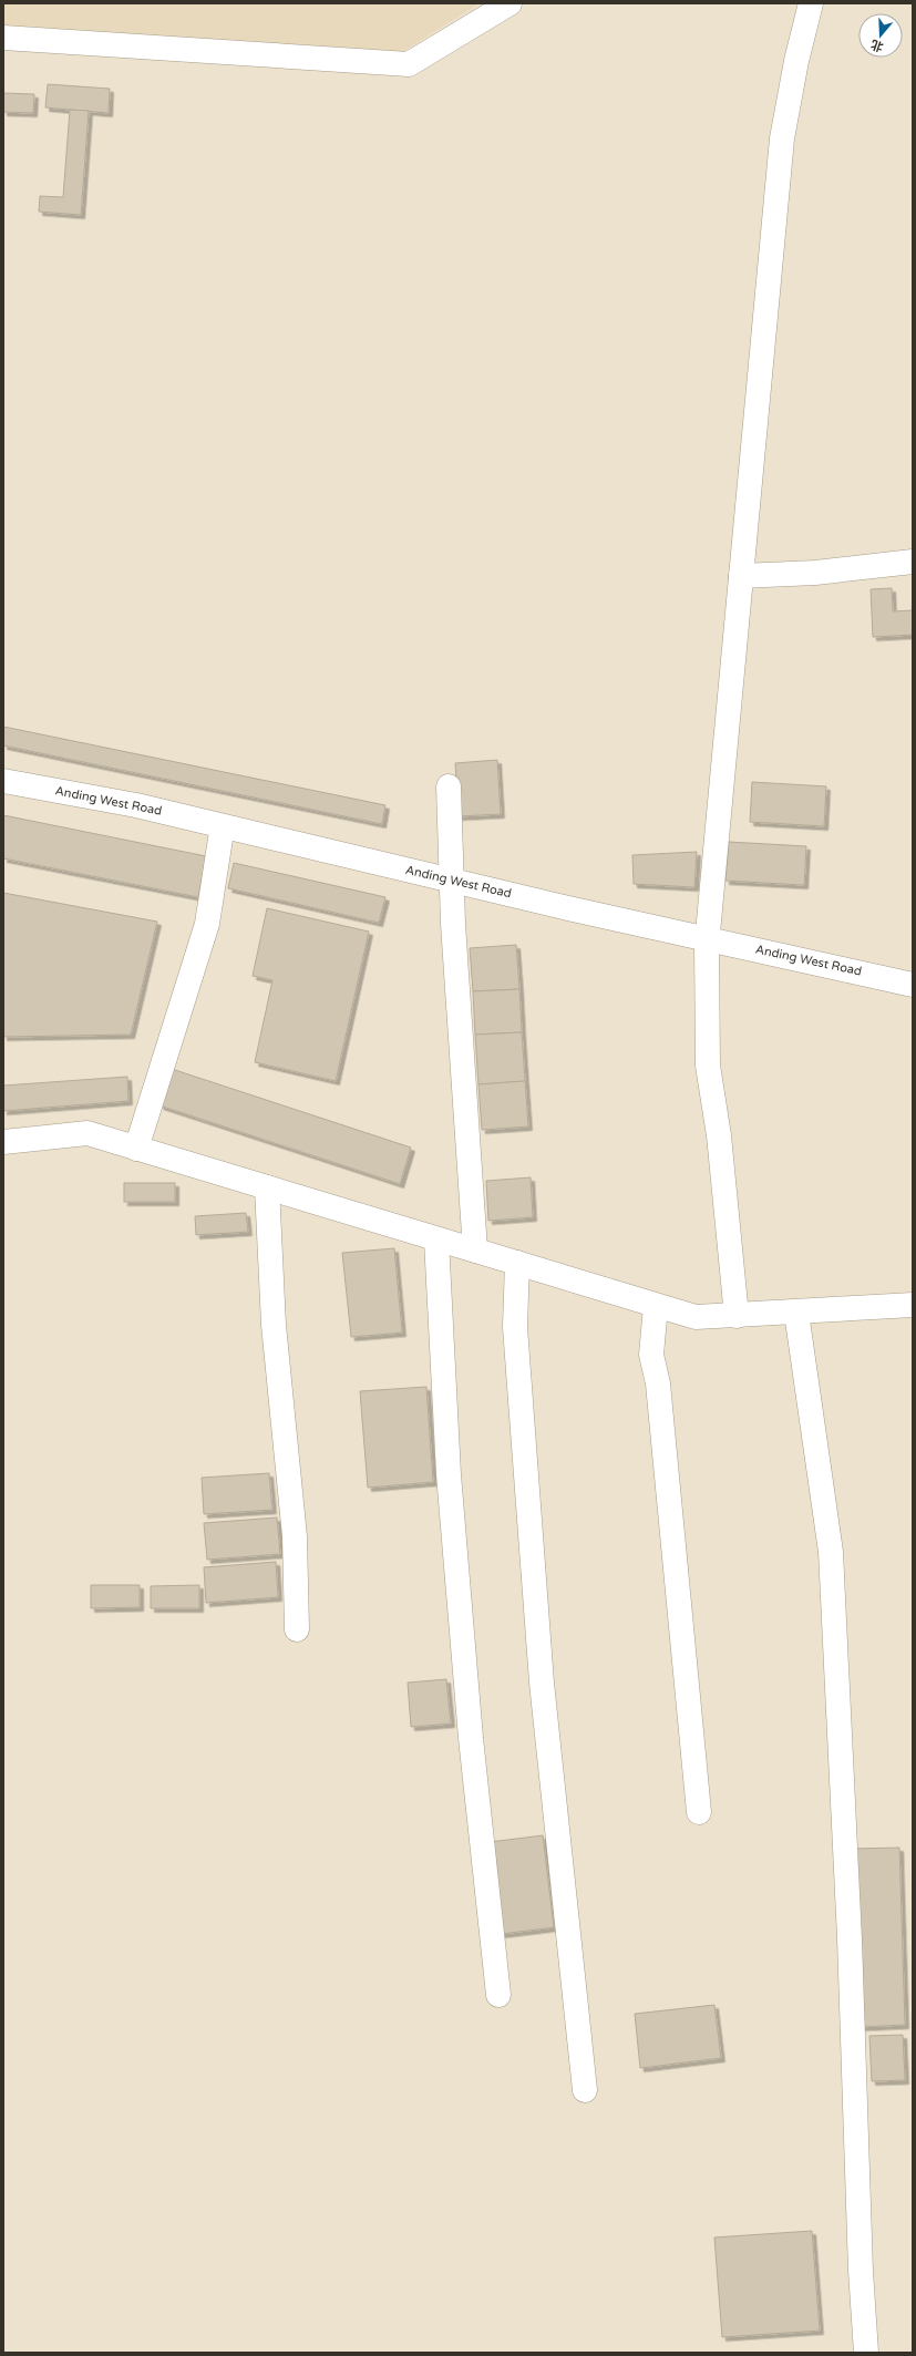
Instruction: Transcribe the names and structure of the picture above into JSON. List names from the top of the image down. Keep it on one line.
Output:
{"streets":{"street":["Anding West Road"]},"north":"bottom"}
